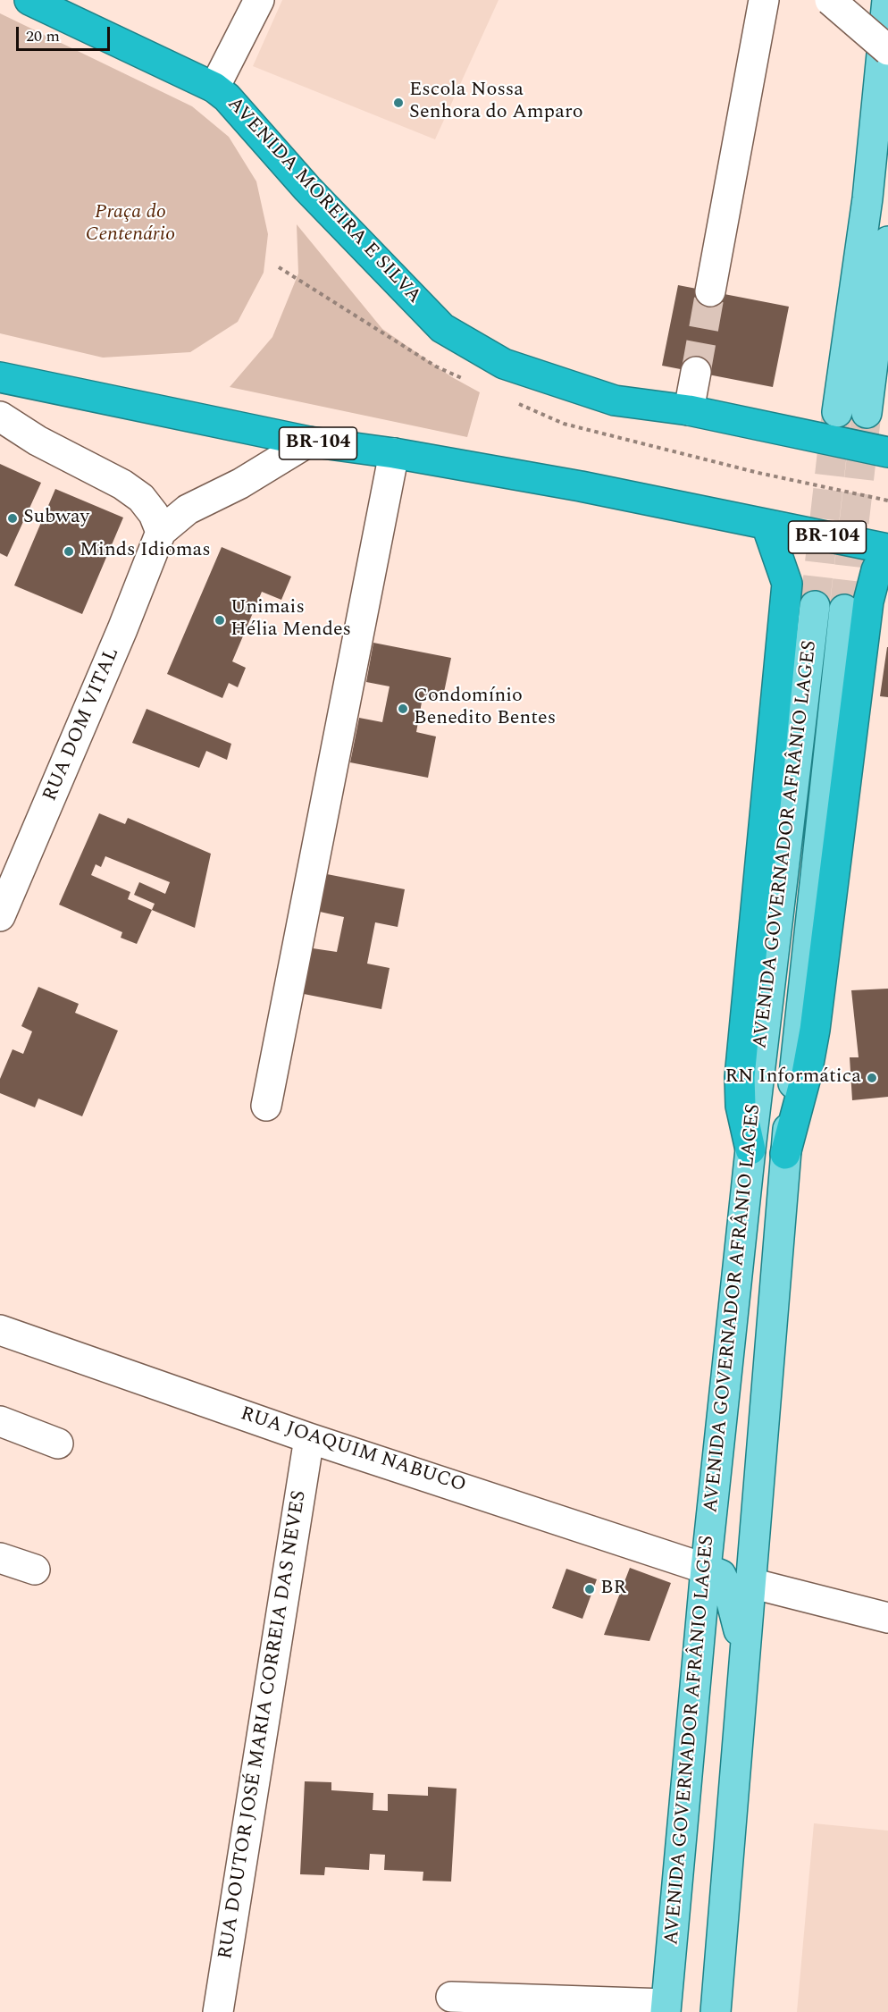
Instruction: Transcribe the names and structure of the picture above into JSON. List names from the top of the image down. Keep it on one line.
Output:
{"streets":{"highway":["AVENIDA MOREIRA E SILVA","BR-104"],"main road":["AVENIDA GOVERNADOR AFRÂNIO LAGES"],"street":["RUA DOM VITAL","RUA JOAQUIM NABUCO","RUA DOUTOR JOSÉ MARIA CORREIA DAS NEVES"]},"crossings":[["BR-104","RUA DOM VITAL"],["AVENIDA GOVERNADOR AFRÂNIO LAGES","RUA JOAQUIM NABUCO"],["RUA JOAQUIM NABUCO","RUA DOUTOR JOSÉ MARIA CORREIA DAS NEVES"]],"parks":["Praça do Centenário"],"places":["Escola Nossa Senhora do Amparo","Subway","Minds Idiomas","Unimais Hélia Mendes","Condomínio Benedito Bentes","RN Informática","BR"],"scale_bar":"20 m"}
